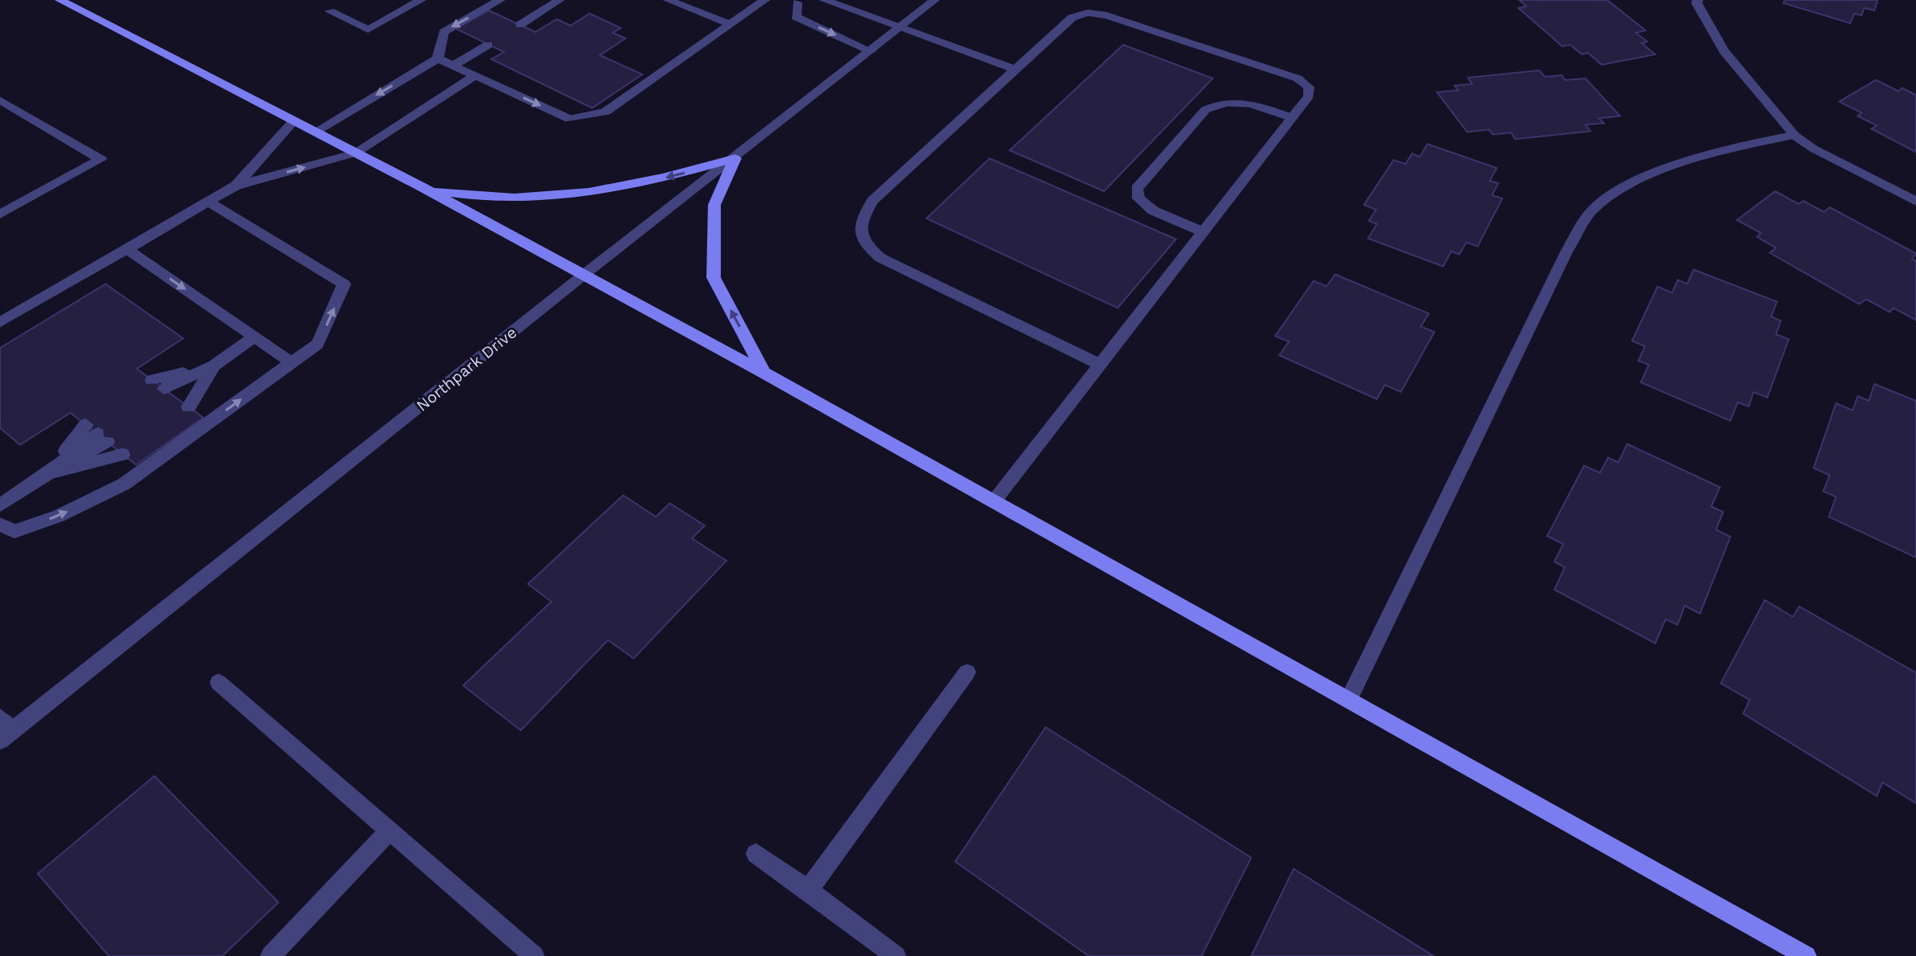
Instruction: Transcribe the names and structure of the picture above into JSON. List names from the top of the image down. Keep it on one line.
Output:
{"streets":{"street":["Northpark Drive"]}}
